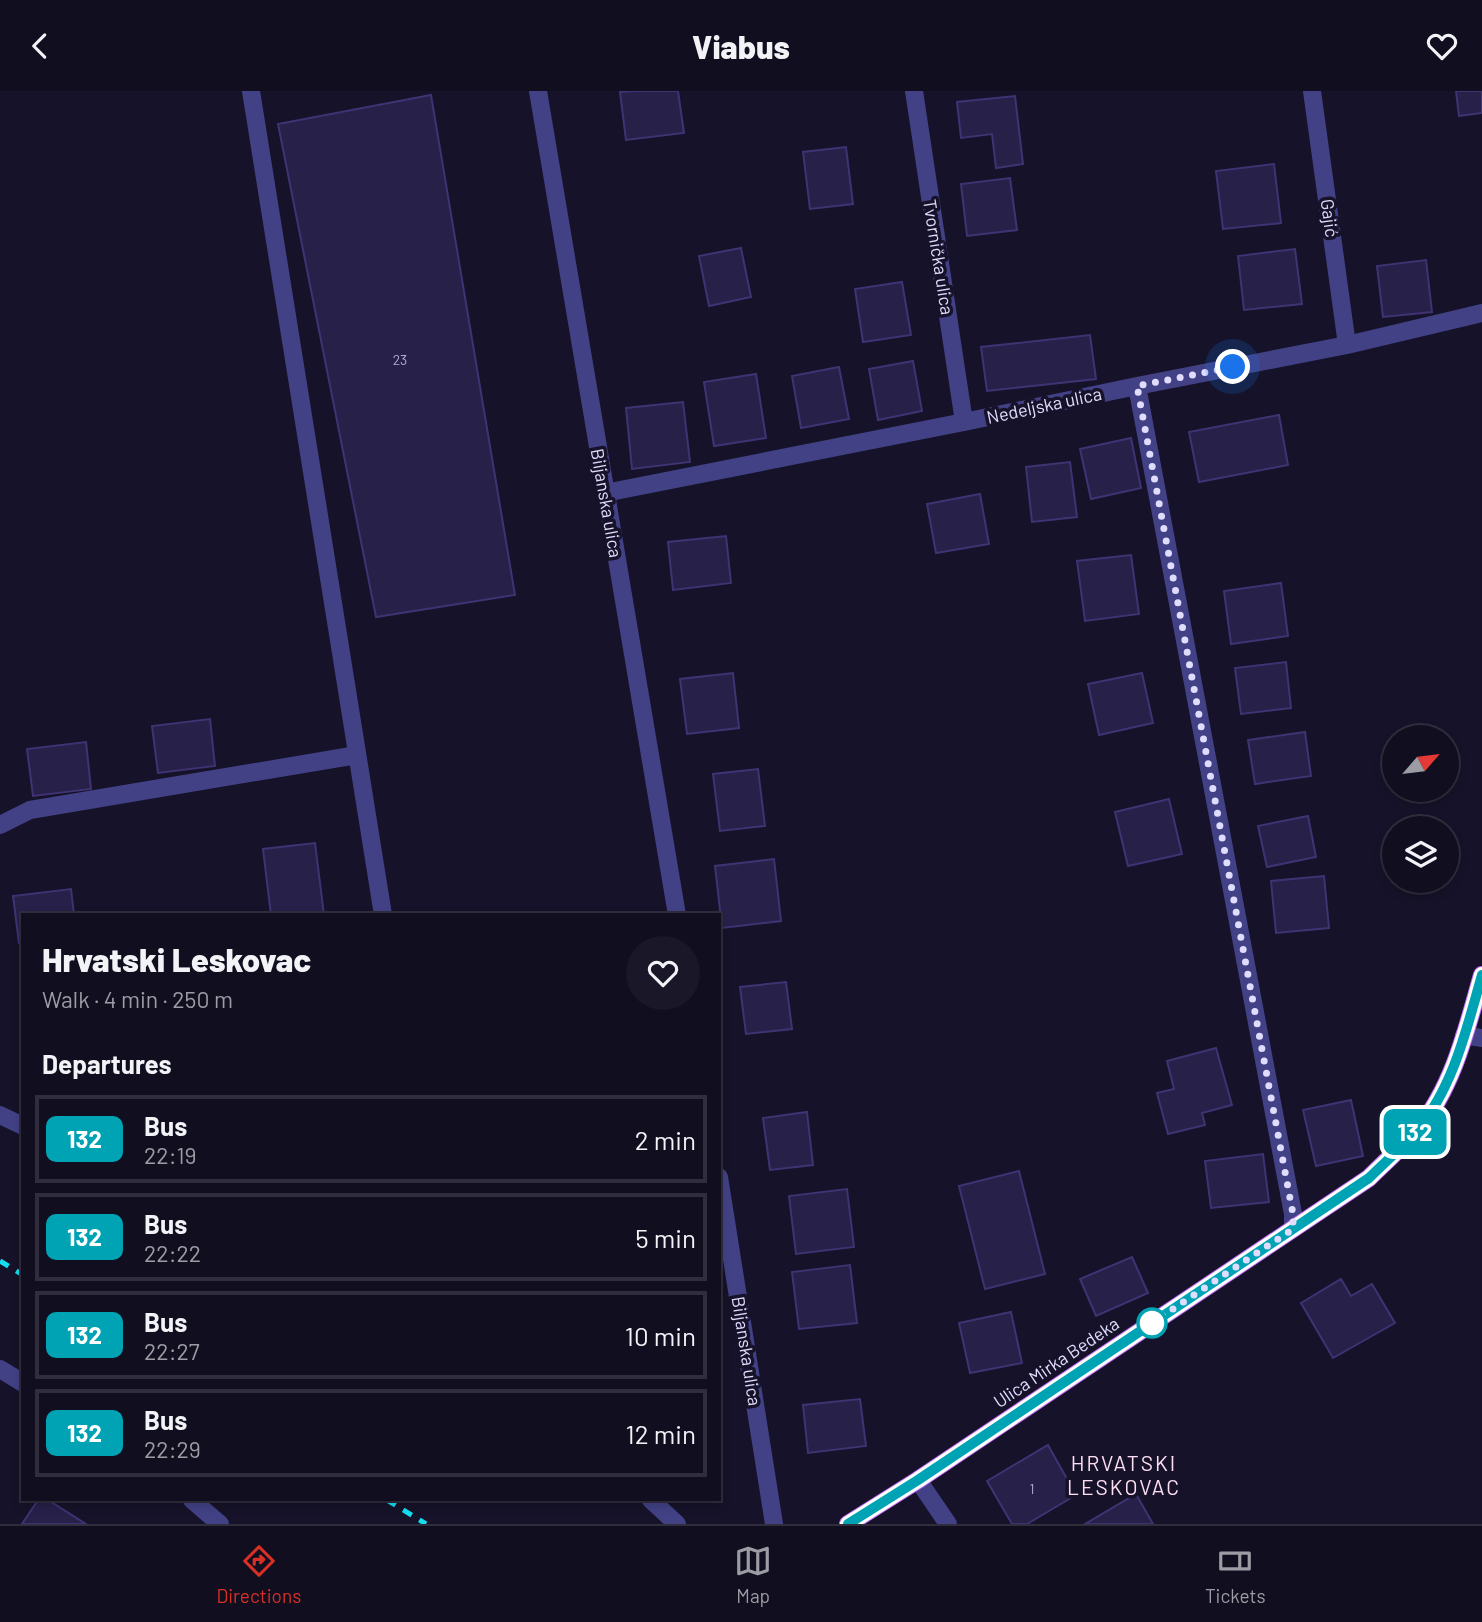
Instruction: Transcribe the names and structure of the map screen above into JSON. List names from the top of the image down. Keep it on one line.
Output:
{"streets":{"main road":["Ulica Mirka Bedeka"],"street":["Gajić","Tvornička ulica","Nedeljska ulica","Biljanska ulica"]},"crossings":[["Gajić","Nedeljska ulica"],["Tvornička ulica","Nedeljska ulica"],["Nedeljska ulica","Biljanska ulica"]],"districts":["HRVATSKI LESKOVAC"],"lines":["bus line 132"],"house_numbers":["23","1"],"north":"top right","page":{"header":"Viabus","on_map":"132","heading":[["Hrvatski Leskovac","Walk · 4 min · 250 m"],"Departures"],"list":[{"mark":"132","name":"Bus","note":"22:19","value":"2 min"},{"mark":"132","name":"Bus","note":"22:22","value":"5 min"},{"mark":"132","name":"Bus","note":"22:27","value":"10 min"},{"mark":"132","name":"Bus","note":"22:29","value":"12 min"}],"tabs":["Directions","Map","Tickets"]}}
